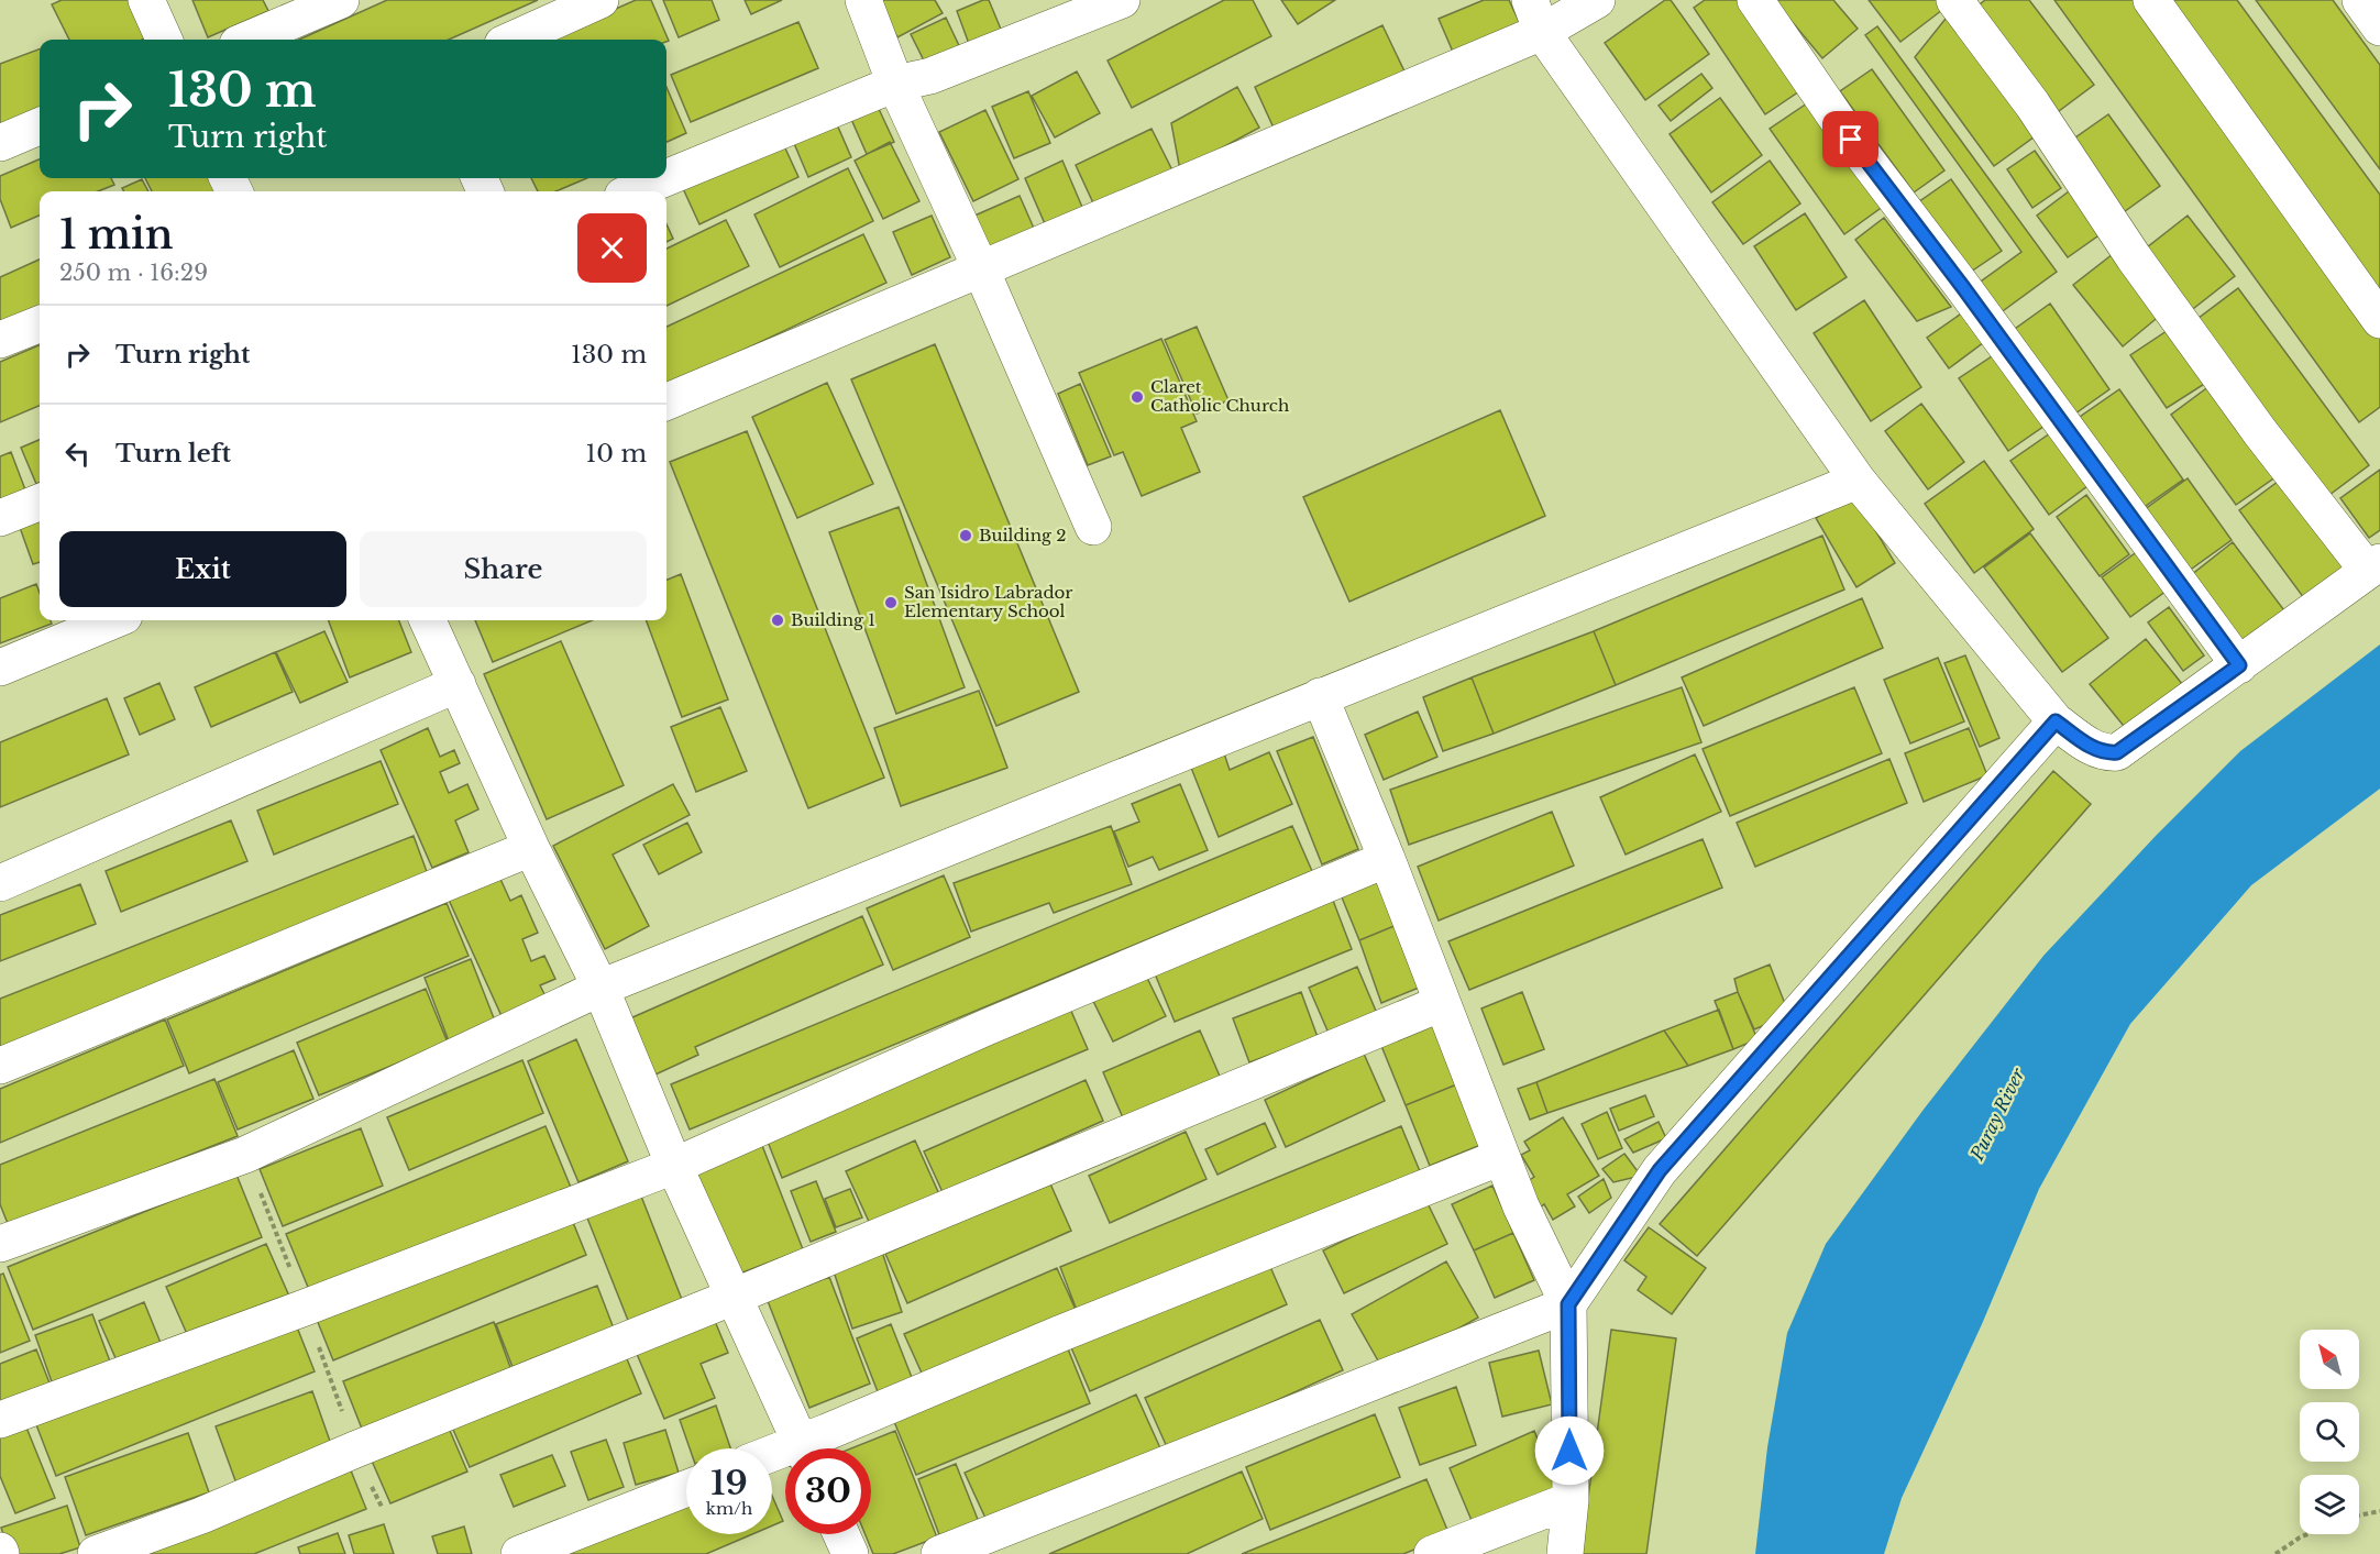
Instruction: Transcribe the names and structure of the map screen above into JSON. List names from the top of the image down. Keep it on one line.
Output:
{"water":["Puray River"],"places":["Claret Catholic Church","Building 2","San Isidro Labrador Elementary School","Building 1"],"north":"top left","page":{"turn":["130 m","Turn right"],"heading":["1 min","250 m · 16:29"],"list":[{"name":"Turn right","value":"130 m"},{"name":"Turn left","value":"10 m"}],"buttons":["Exit","Share"],"speed":"19 km/h","limit":"30"}}
